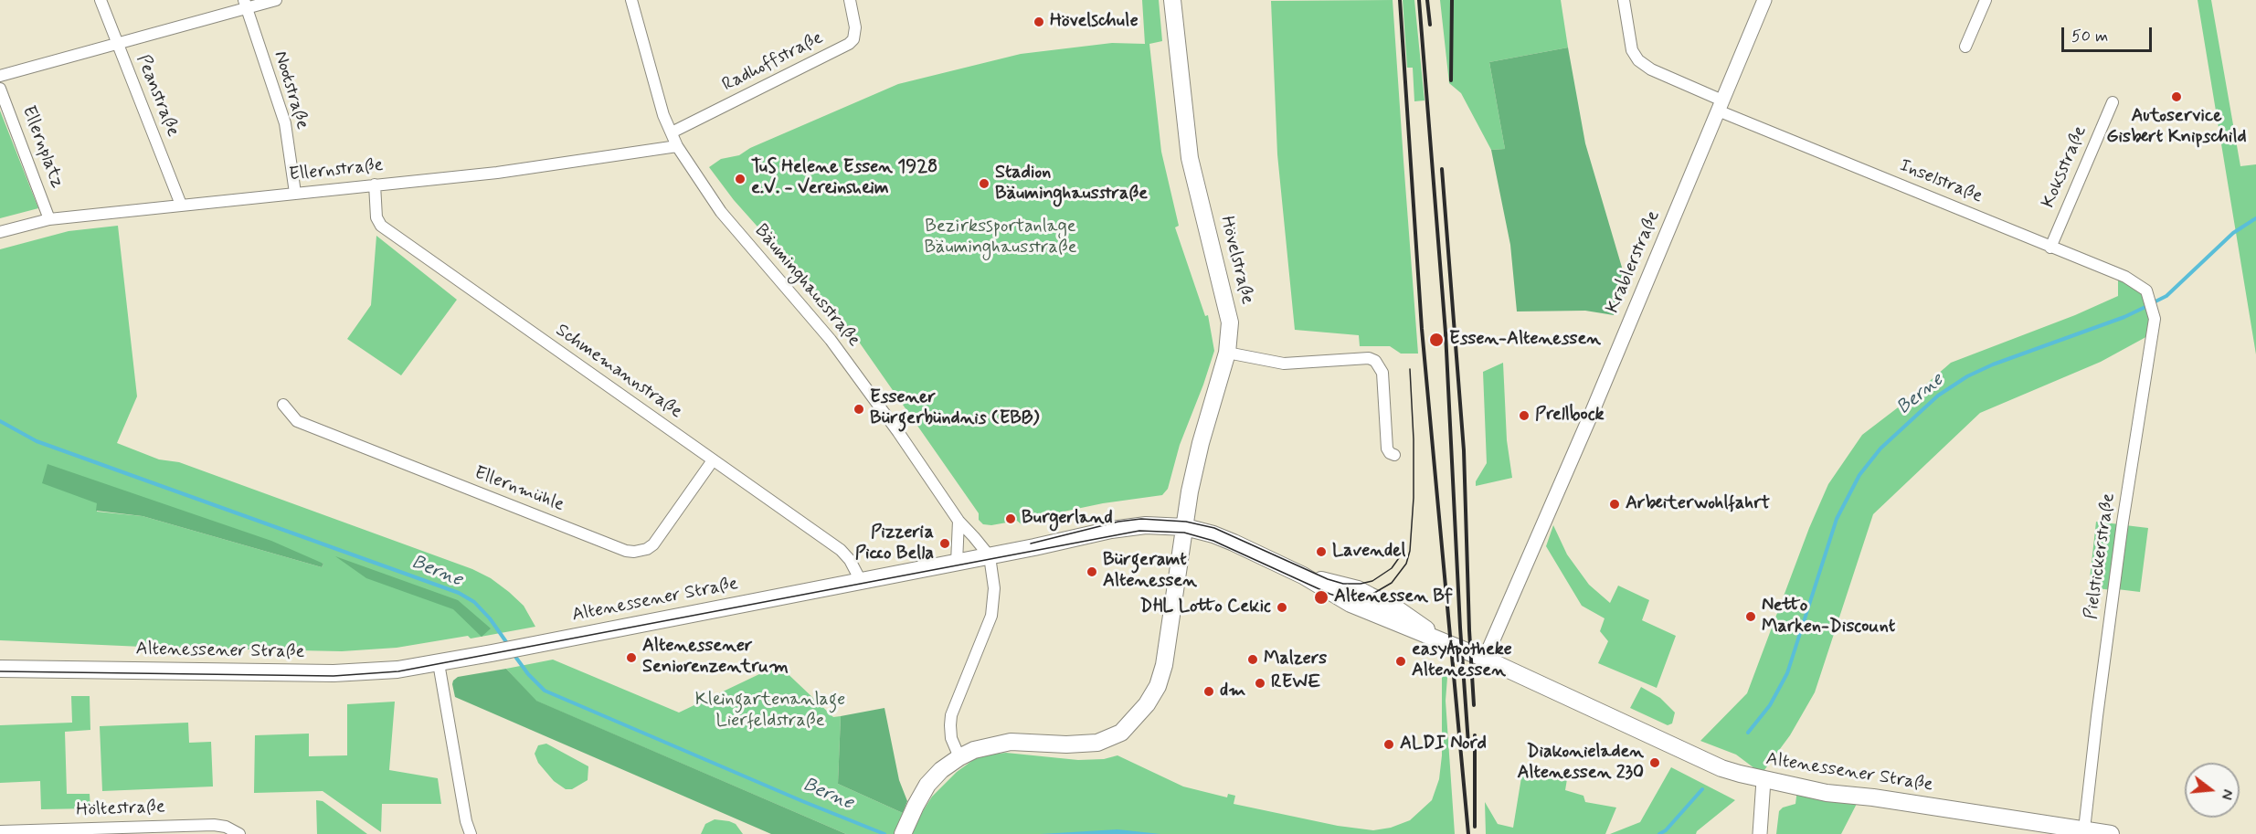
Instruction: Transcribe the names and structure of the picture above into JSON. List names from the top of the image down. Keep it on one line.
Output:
{"streets":{"main road":["Hövelstraße","Altenessener Straße"],"street":["Radhoffstraße","Nootstraße","Peanstraße","Ellernplatz","Koksstraße","Ellernstraße","Inselstraße","Krablerstraße","Bäuminghausstraße","Schmemannstraße","Ellernmühle","Pielstickerstraße","Höltestraße"]},"crossings":[["Radhoffstraße","Bäuminghausstraße"],["Nootstraße","Ellernstraße"],["Peanstraße","Ellernstraße"],["Ellernplatz","Ellernstraße"],["Koksstraße","Inselstraße"],["Ellernstraße","Bäuminghausstraße"],["Ellernstraße","Schmemannstraße"],["Inselstraße","Krablerstraße"],["Inselstraße","Pielstickerstraße"],["Hövelstraße","Altenessener Straße"],["Krablerstraße","Altenessener Straße"],["Bäuminghausstraße","Altenessener Straße"],["Schmemannstraße","Ellernmühle"],["Schmemannstraße","Altenessener Straße"],["Pielstickerstraße","Altenessener Straße"]],"water":["Berne"],"parks":["Bezirkssportanlage Bäuminghausstraße","Kleingartenanlage Lierfeldstraße"],"places":["Hövelschule","Autoservice Gisbert Knipschild","TuS Helene Essen 1928 e.V. - Vereinsheim","Stadion Bäuminghausstraße","Essen-Altenessen","Essener Bürgerbündnis (EBB)","Prellbock","Arbeiterwohlfahrt","Burgerland","Pizzeria Picco Bella","Lavendel","Bürgeramt Altenessen","Altenessen Bf","DHL Lotto Cekic","Netto Marken-Discount","Altenessener Seniorenzentrum","Malzers","easyApotheke Altenessen","REWE","dm","ALDI Nord","Diakonieladen Altenessen 230"],"scale_bar":"50 m","north":"right"}
